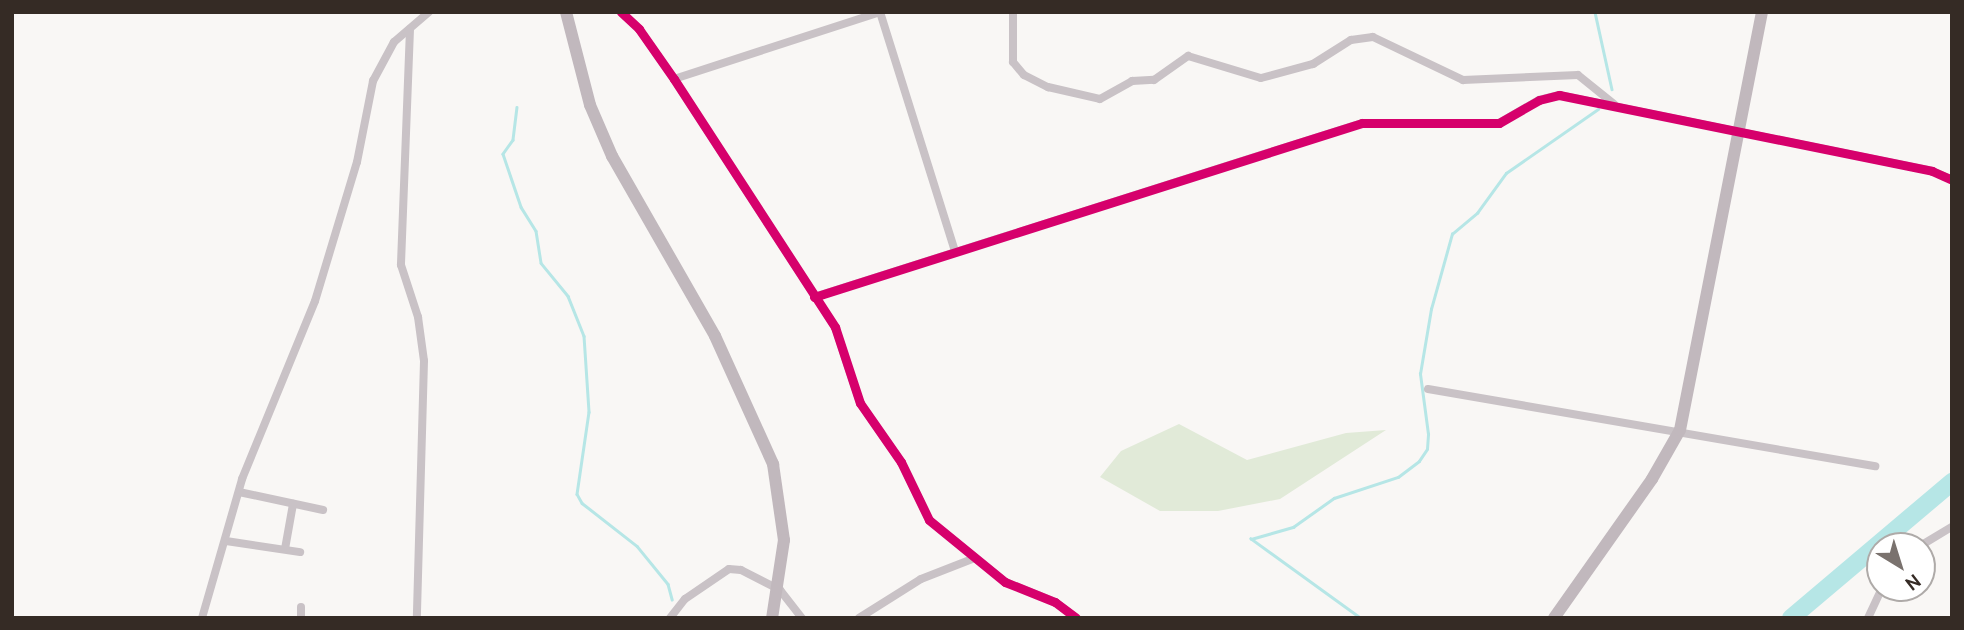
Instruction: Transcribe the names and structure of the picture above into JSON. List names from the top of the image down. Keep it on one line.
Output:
{"north":"bottom right"}
